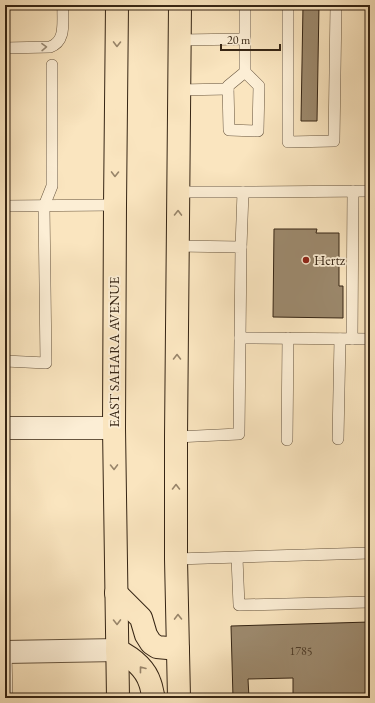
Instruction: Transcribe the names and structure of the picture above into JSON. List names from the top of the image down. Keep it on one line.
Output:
{"streets":{"main road":["EAST SAHARA AVENUE"]},"places":["Hertz"],"house_numbers":["1785"],"scale_bar":"20 m"}
